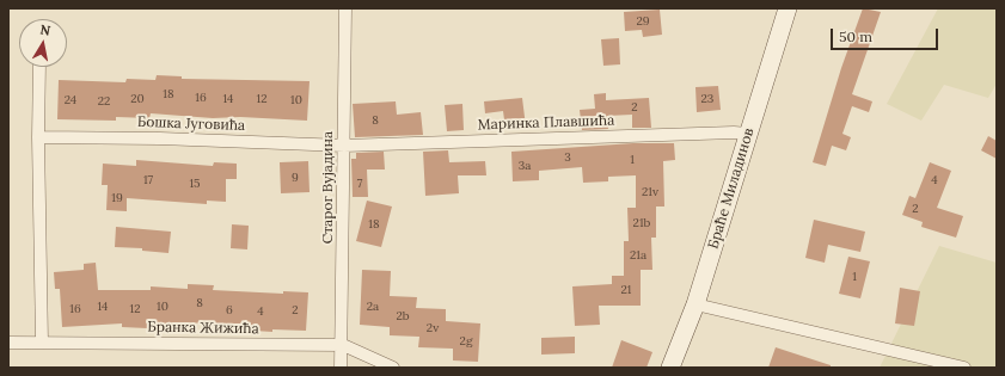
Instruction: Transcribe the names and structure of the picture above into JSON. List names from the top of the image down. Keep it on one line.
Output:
{"streets":{"main road":["Браће Миладинов"],"street":["Маринка Плавшића","Бошка Југовића","Старог Вујадина","Бранка Жижића"]},"crossings":[["Маринка Плавшића","Бошка Југовића"],["Маринка Плавшића","Старог Вујадина"],["Маринка Плавшића","Браће Миладинов"],["Бошка Југовића","Старог Вујадина"],["Старог Вујадина","Бранка Жижића"]],"house_numbers":["29","18","16","20","14","12","23","24","10","22","2","8","3","1","3a","9","17","4","15","7","21v","19","2","21b","18","21a","1","21","8","14","10","2a","16","12","6","2","4","2b","2v","2g"],"scale_bar":"50 m","north":"top"}
